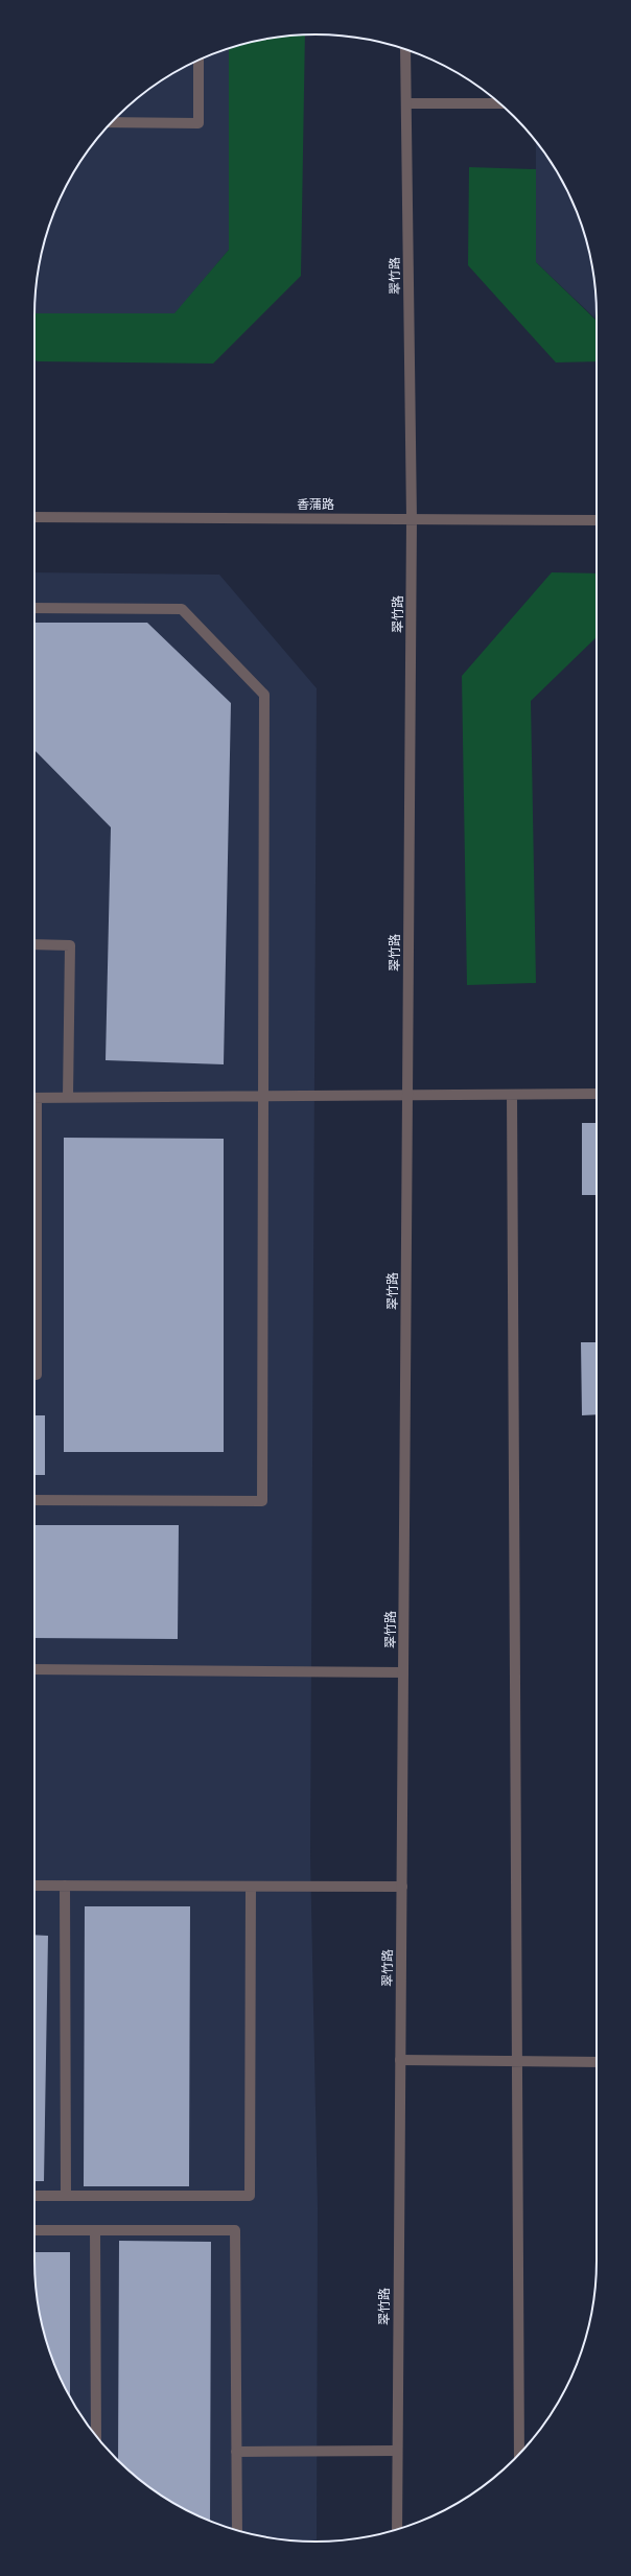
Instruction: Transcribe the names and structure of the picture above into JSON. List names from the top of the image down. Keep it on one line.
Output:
{"streets":{"street":["翠竹路","香蒲路"]},"crossings":[["翠竹路","香蒲路"]]}
